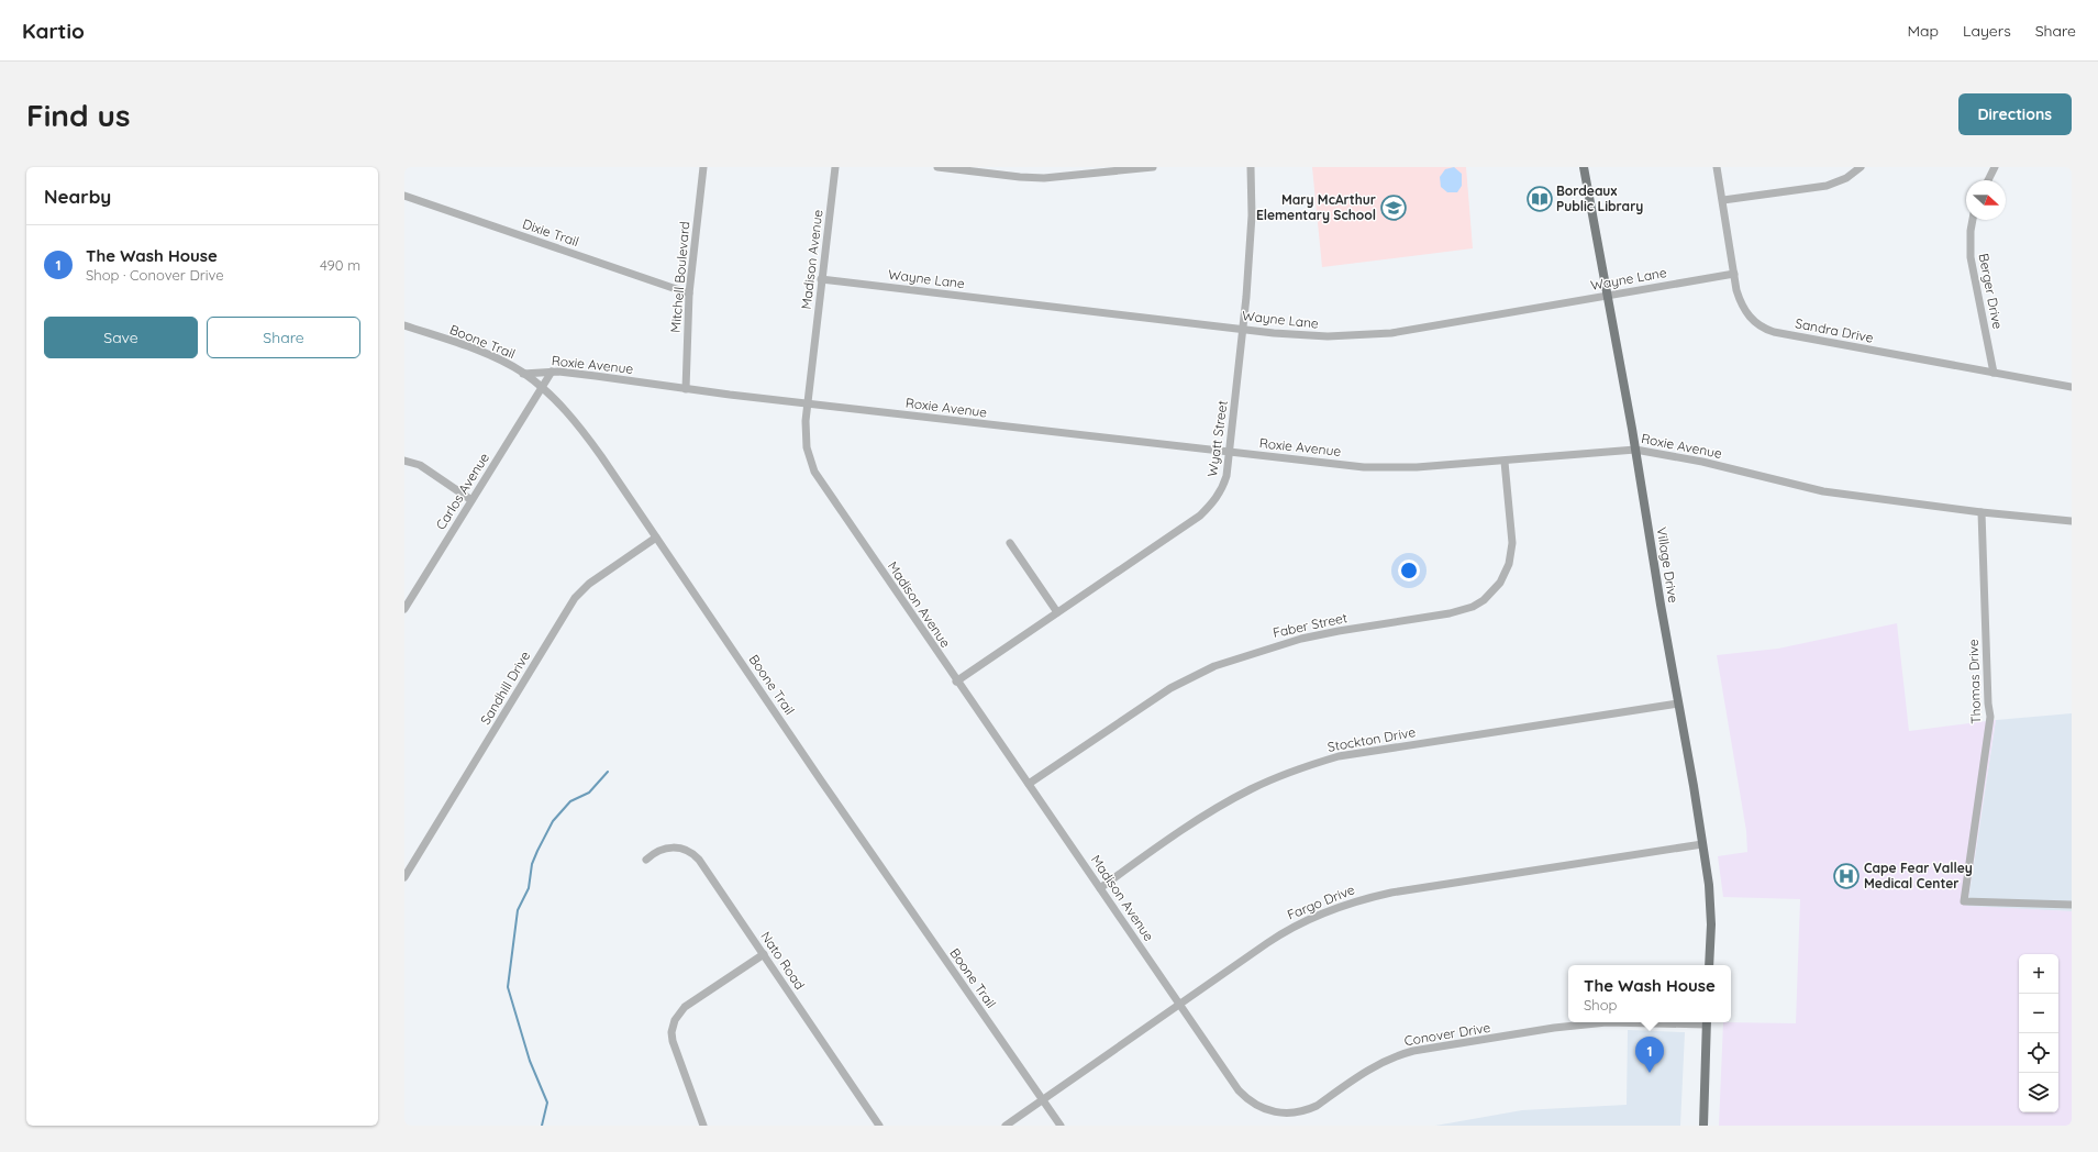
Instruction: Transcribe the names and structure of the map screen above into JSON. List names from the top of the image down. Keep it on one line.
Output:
{"streets":{"main road":["Village Drive"],"street":["Dixie Trail","Madison Avenue","Mitchell Boulevard","Wayne Lane","Berger Drive","Sandra Drive","Boone Trail","Roxie Avenue","Wyatt Street","Carlos Avenue","Faber Street","Thomas Drive","Sandhill Drive","Stockton Drive","Fargo Drive","Nato Road","Conover Drive"]},"crossings":[["Dixie Trail","Mitchell Boulevard"],["Madison Avenue","Wayne Lane"],["Madison Avenue","Roxie Avenue"],["Madison Avenue","Wyatt Street"],["Madison Avenue","Faber Street"],["Madison Avenue","Stockton Drive"],["Madison Avenue","Fargo Drive"],["Madison Avenue","Conover Drive"],["Mitchell Boulevard","Roxie Avenue"],["Wayne Lane","Sandra Drive"],["Wayne Lane","Wyatt Street"],["Wayne Lane","Village Drive"],["Berger Drive","Sandra Drive"],["Boone Trail","Roxie Avenue"],["Boone Trail","Carlos Avenue"],["Boone Trail","Sandhill Drive"],["Boone Trail","Fargo Drive"],["Roxie Avenue","Wyatt Street"],["Roxie Avenue","Carlos Avenue"],["Roxie Avenue","Village Drive"],["Roxie Avenue","Faber Street"],["Roxie Avenue","Thomas Drive"],["Village Drive","Stockton Drive"],["Village Drive","Fargo Drive"],["Fargo Drive","Conover Drive"]],"places":{"library":["Bordeaux Public Library"],"school or university":["Mary McArthur Elementary School"],"hospital":["Cape Fear Valley Medical Center"]},"north":"right","page":{"header":"Kartio","nav":["Map","Layers","Share"],"buttons":["Directions",["Save","Share"]],"title":"Find us","heading":"Nearby","list":[{"mark":"1","name":"The Wash House","note":"Shop · Conover Drive","value":"490 m"}],"map_buttons":["+","−"],"popup":["The Wash House","Shop"],"pins":"1"}}
